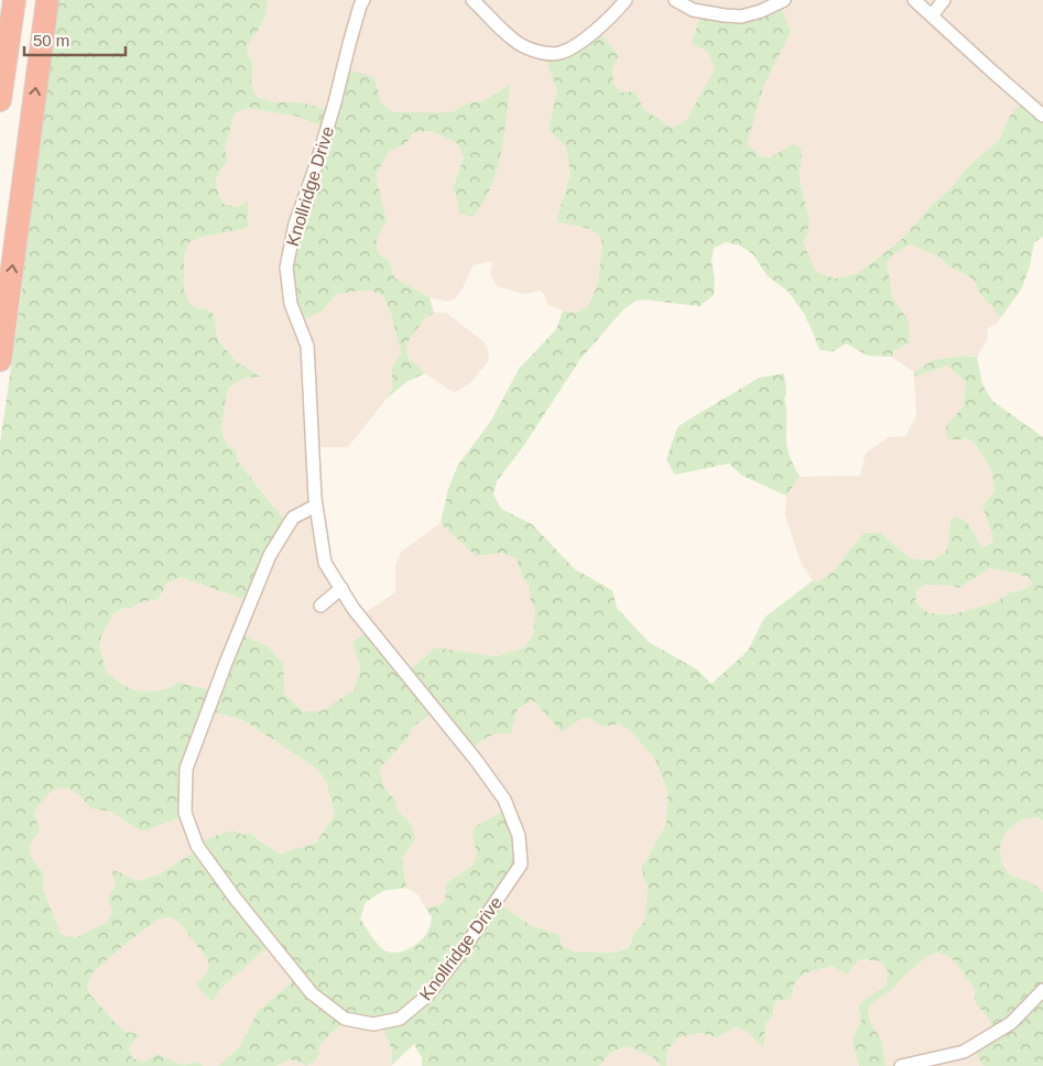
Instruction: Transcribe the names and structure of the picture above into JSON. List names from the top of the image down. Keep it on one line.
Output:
{"streets":{"street":["Knollridge Drive"]},"scale_bar":"50 m"}
